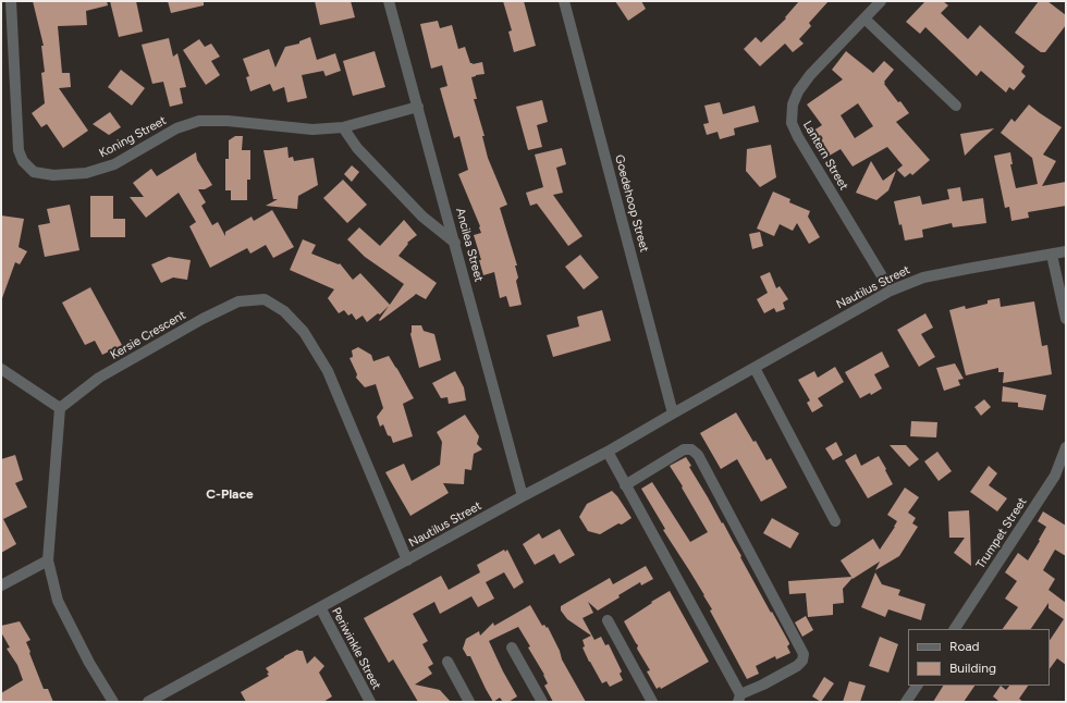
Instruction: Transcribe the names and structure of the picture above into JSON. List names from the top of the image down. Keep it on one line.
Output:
{"streets":{"street":["Koning Street","Lantern Street","Goedehoop Street","Ancilea Street","Nautilus Street","Kersie Crescent","Trumpet Street","Periwinkle Street"]},"crossings":[["Koning Street","Ancilea Street"],["Lantern Street","Nautilus Street"],["Goedehoop Street","Nautilus Street"],["Ancilea Street","Nautilus Street"],["Nautilus Street","Kersie Crescent"],["Nautilus Street","Periwinkle Street"]],"districts":["C-Place"],"legend":["Road","Building"]}
